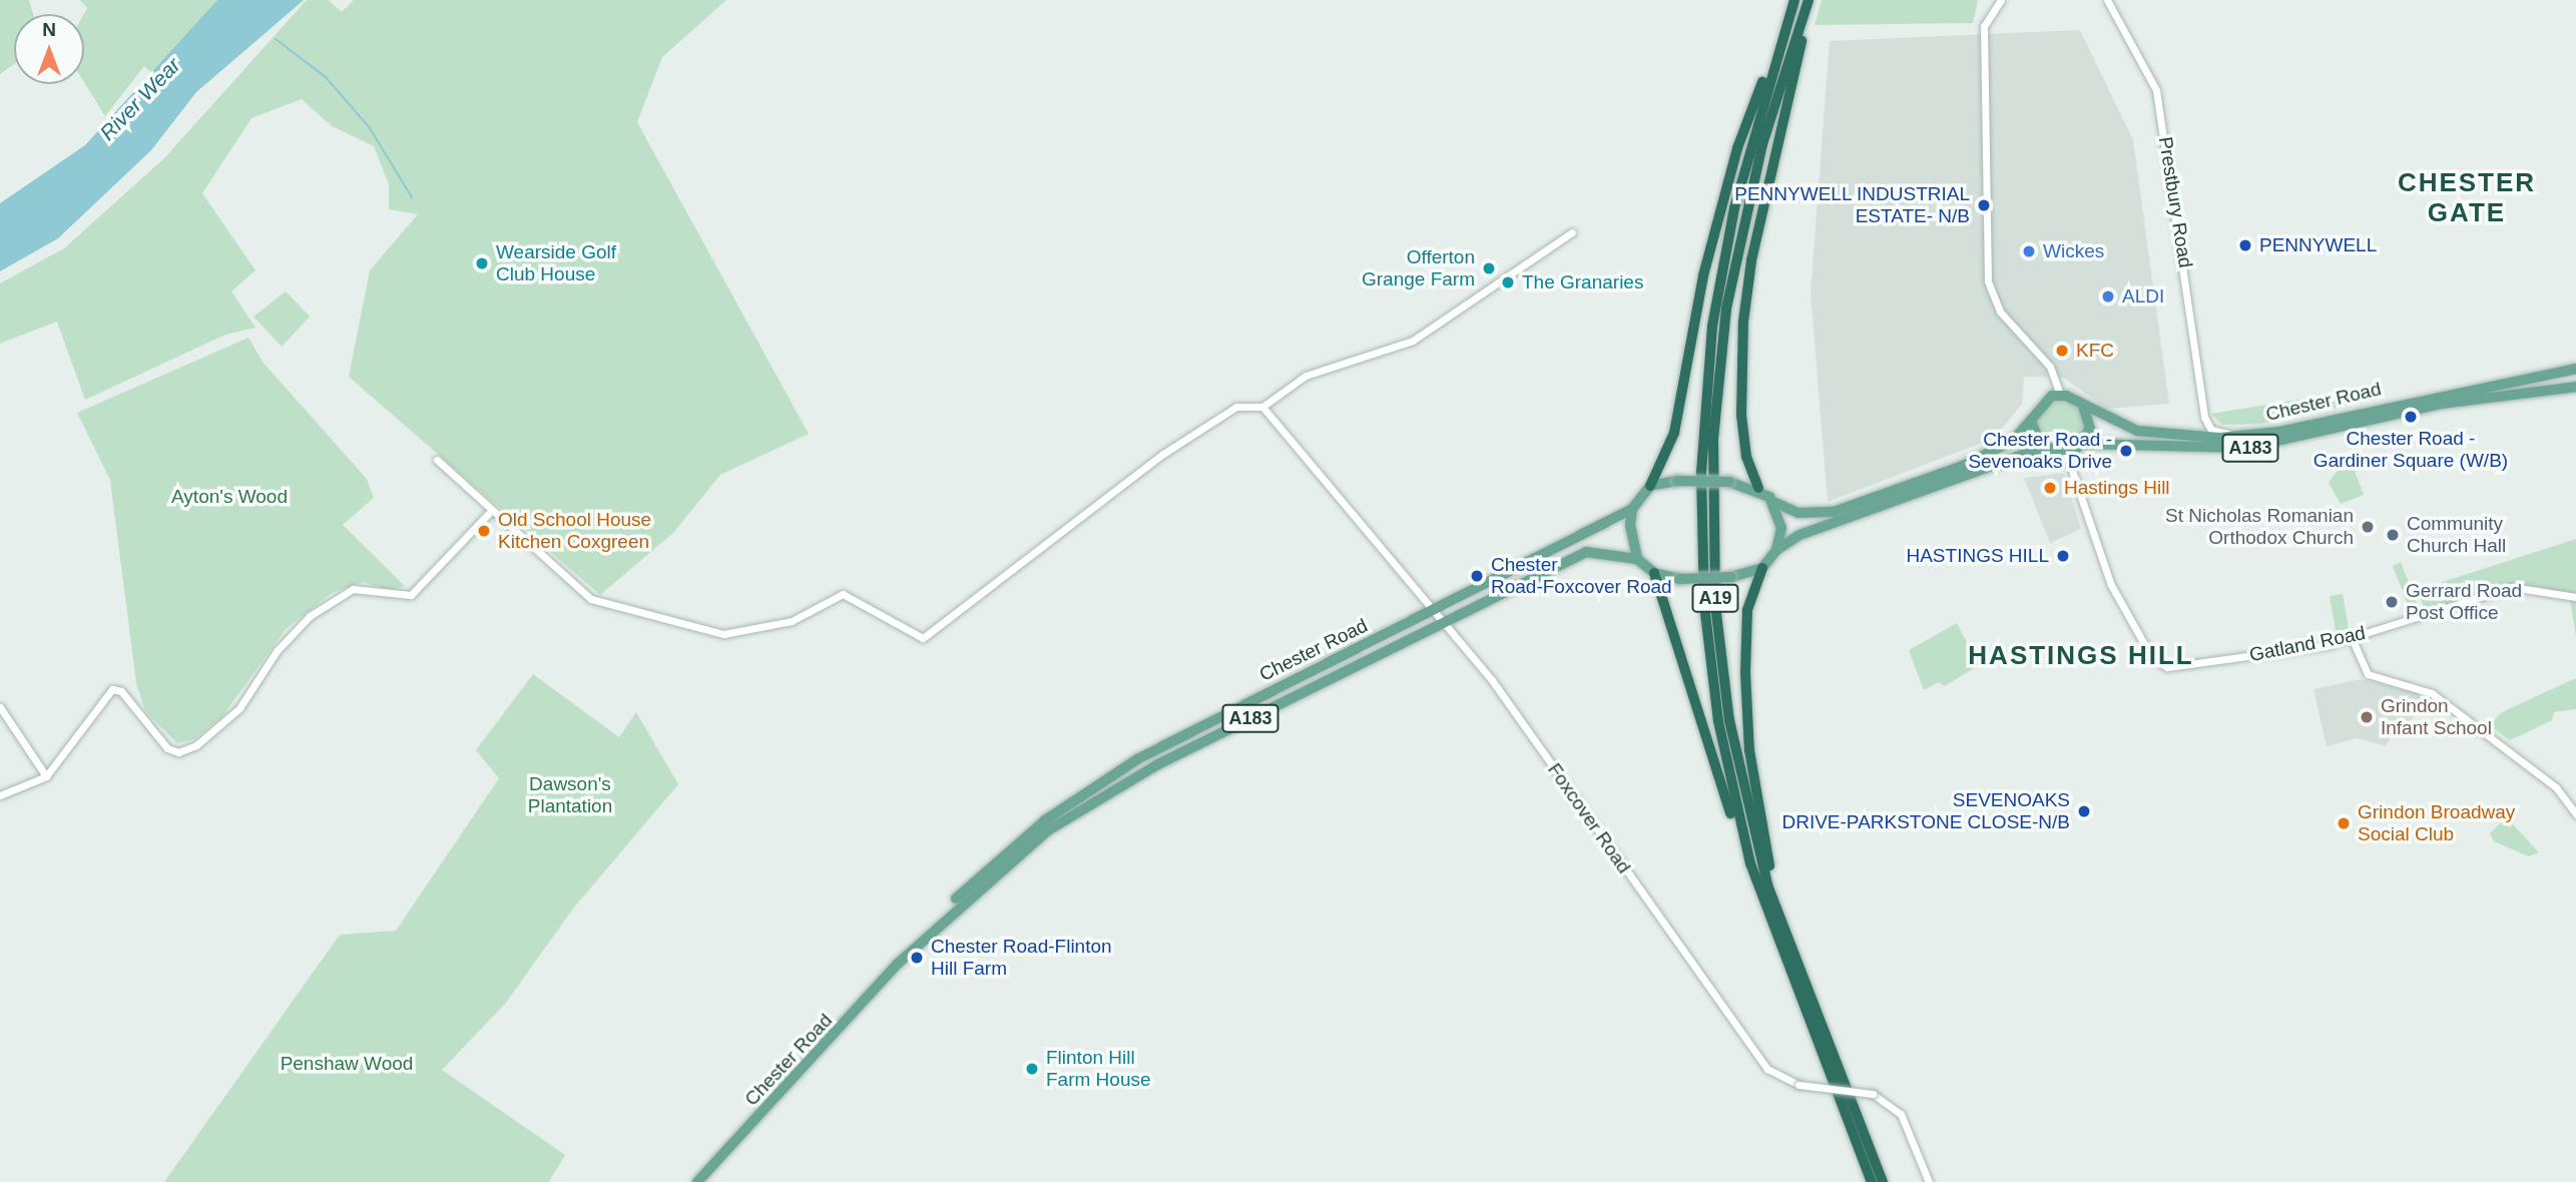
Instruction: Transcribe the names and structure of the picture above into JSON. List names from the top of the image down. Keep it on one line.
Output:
{"streets":{"highway":["A19"],"main road":["Chester Road","A183"],"street":["Prestbury Road","Gatland Road","Foxcover Road"]},"crossings":[["Chester Road","A19"],["Chester Road","Gatland Road"],["Chester Road","Foxcover Road"]],"districts":["CHESTER GATE","HASTINGS HILL"],"water":["River Wear"],"parks":["Ayton's Wood","Dawson's Plantation","Penshaw Wood"],"places":["PENNYWELL INDUSTRIAL ESTATE- N/B","PENNYWELL","Wickes","Wearside Golf Club House","Offerton Grange Farm","The Granaries","ALDI","KFC","Chester Road - Gardiner Square (W/B)","Chester Road - Sevenoaks Drive","Hastings Hill","St Nicholas Romanian Orthodox Church","Old School House Kitchen Coxgreen","Community Church Hall","HASTINGS HILL","Chester Road-Foxcover Road","Gerrard Road Post Office","Grindon Infant School","SEVENOAKS DRIVE-PARKSTONE CLOSE-N/B","Grindon Broadway Social Club","Chester Road-Flinton Hill Farm","Flinton Hill Farm House"],"north":"top"}
